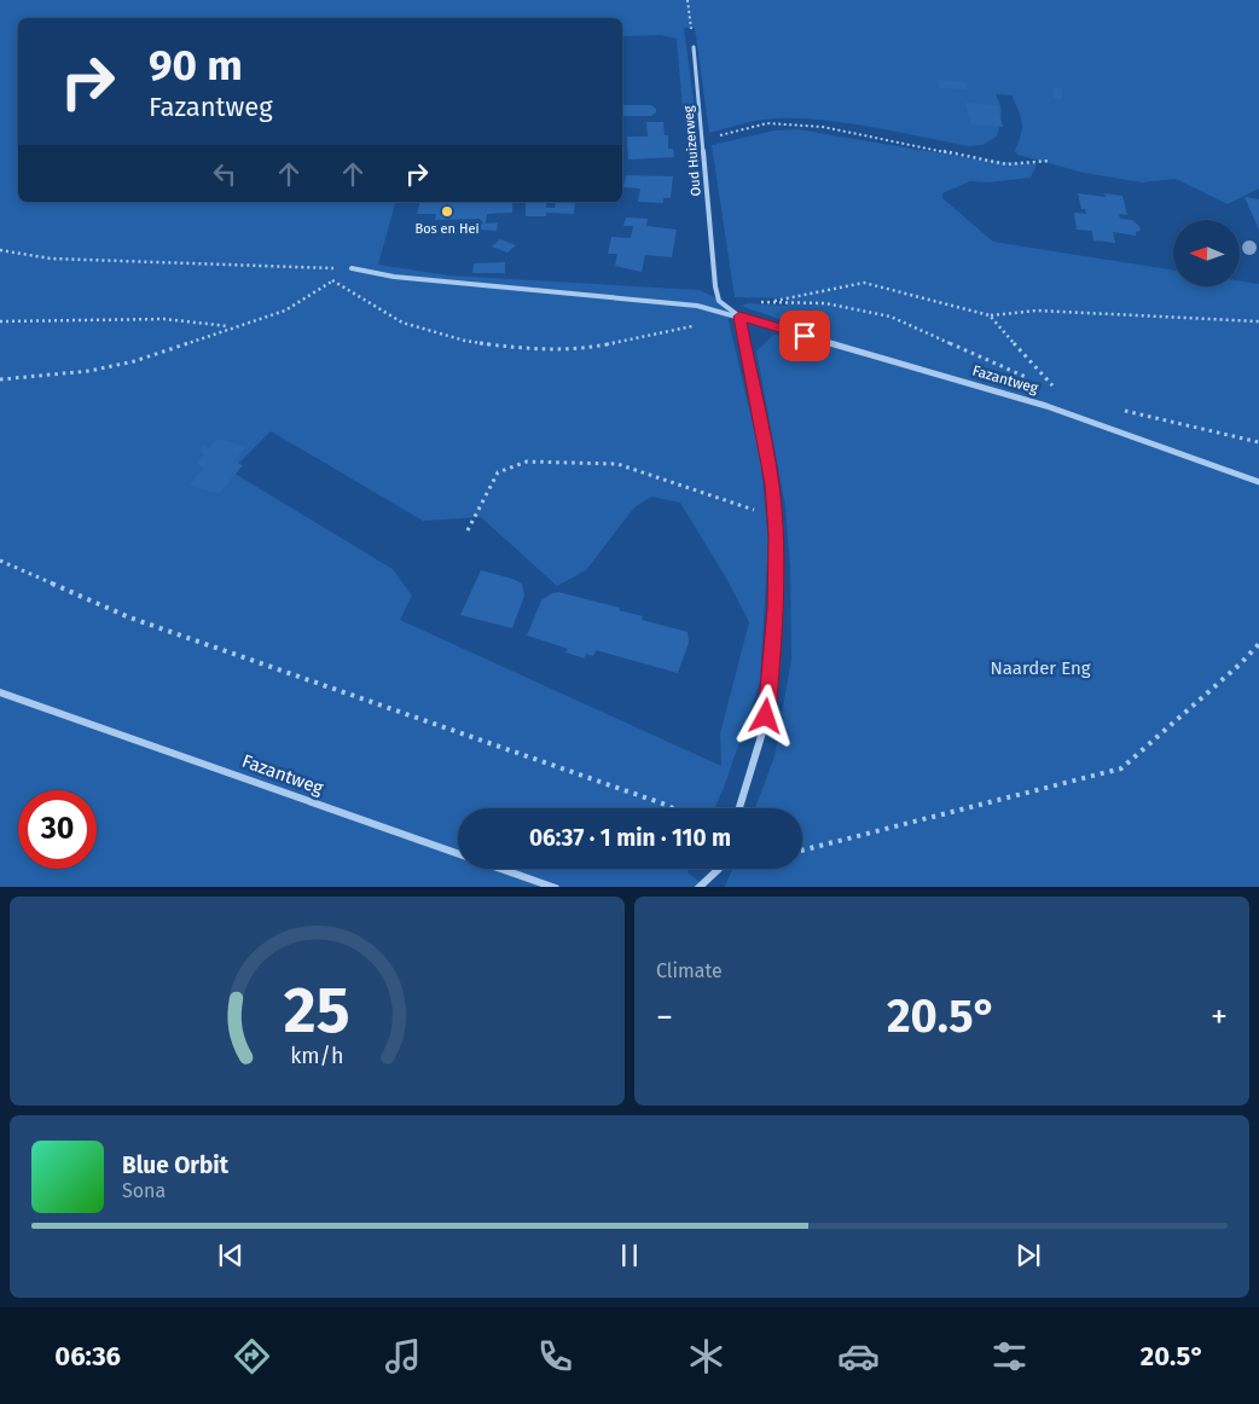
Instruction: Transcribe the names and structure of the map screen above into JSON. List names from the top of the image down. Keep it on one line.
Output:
{"streets":{"street":["Oud Huizerweg","Fazantweg"]},"crossings":[["Oud Huizerweg","Fazantweg"]],"parks":["Naarder Eng"],"places":["Bos en Hei"],"north":"left","page":{"turn":["90 m","Fazantweg"],"limit":"30","trip":"06:37 · 1 min · 110 m","tile":"Climate","heat":["−","20.5°","+"],"song":["Blue Orbit","Sona"],"tabs":["06:36","20.5°"],"gauge":["25","km/h"]}}
